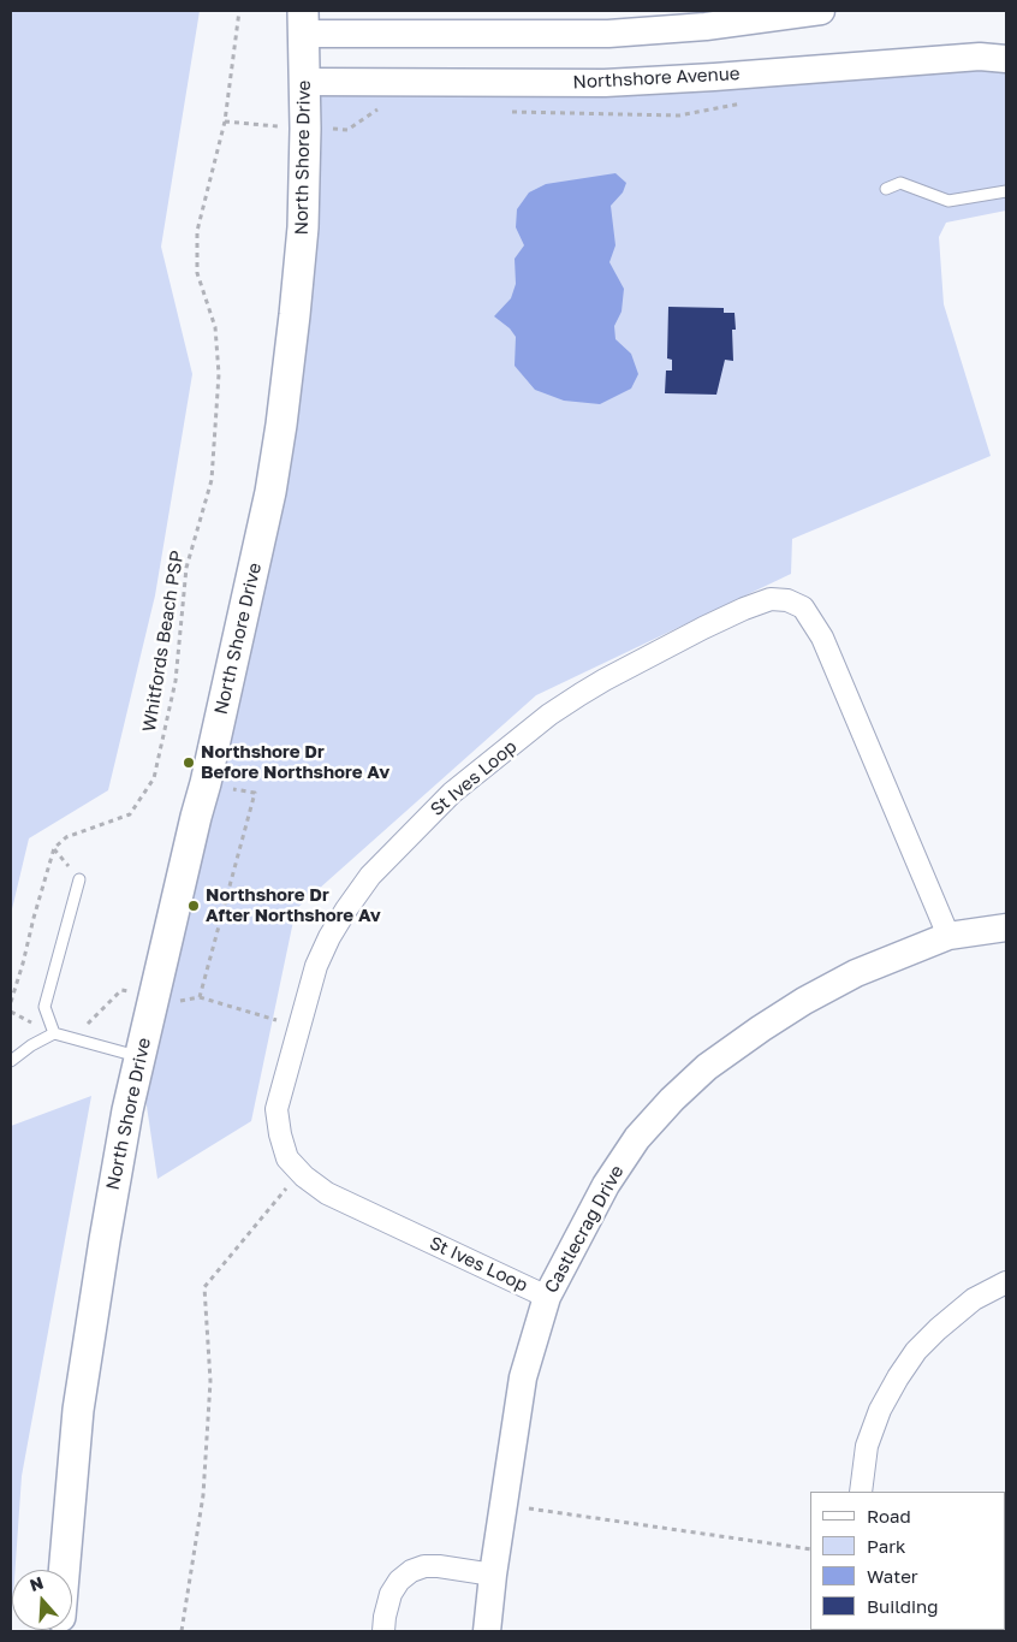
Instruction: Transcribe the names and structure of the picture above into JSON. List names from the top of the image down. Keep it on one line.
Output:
{"streets":{"main road":["North Shore Drive"],"street":["Northshore Avenue","St Ives Loop","Castlecrag Drive"],"path":["Whitfords Beach PSP"]},"crossings":[["Northshore Avenue","North Shore Drive"],["St Ives Loop","Castlecrag Drive"]],"places":["Northshore Dr Before Northshore Av","Northshore Dr After Northshore Av"],"legend":["Road","Park","Water","Building"],"north":"top"}
